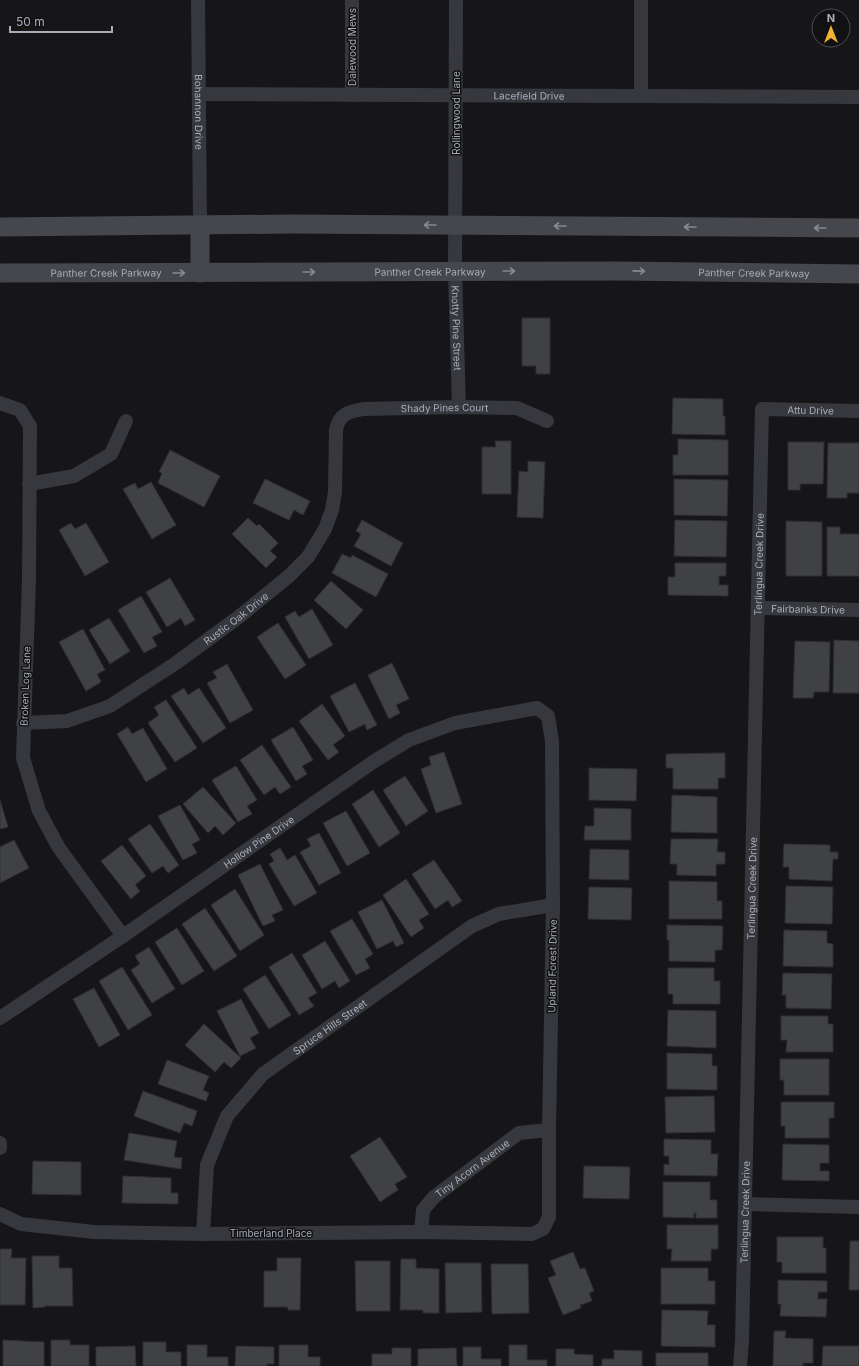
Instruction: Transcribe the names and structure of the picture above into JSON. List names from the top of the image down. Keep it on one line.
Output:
{"streets":{"main road":["Panther Creek Parkway"],"street":["Dalewood Mews","Lacefield Drive","Bohannon Drive","Rollingwood Lane","Knotty Pine Street","Shady Pines Court","Attu Drive","Terlingua Creek Drive","Fairbanks Drive","Rustic Oak Drive","Broken Log Lane","Hollow Pine Drive","Upland Forest Drive","Spruce Hills Street","Tiny Acorn Avenue","Timberland Place"]},"crossings":[["Dalewood Mews","Lacefield Drive"],["Lacefield Drive","Bohannon Drive"],["Lacefield Drive","Rollingwood Lane"],["Rollingwood Lane","Knotty Pine Street"],["Panther Creek Parkway","Knotty Pine Street"],["Knotty Pine Street","Shady Pines Court"],["Shady Pines Court","Rustic Oak Drive"],["Attu Drive","Terlingua Creek Drive"],["Terlingua Creek Drive","Fairbanks Drive"],["Rustic Oak Drive","Broken Log Lane"],["Broken Log Lane","Hollow Pine Drive"],["Hollow Pine Drive","Upland Forest Drive"],["Upland Forest Drive","Spruce Hills Street"],["Upland Forest Drive","Tiny Acorn Avenue"],["Upland Forest Drive","Timberland Place"],["Spruce Hills Street","Timberland Place"],["Tiny Acorn Avenue","Timberland Place"]],"scale_bar":"50 m","north":"top"}
